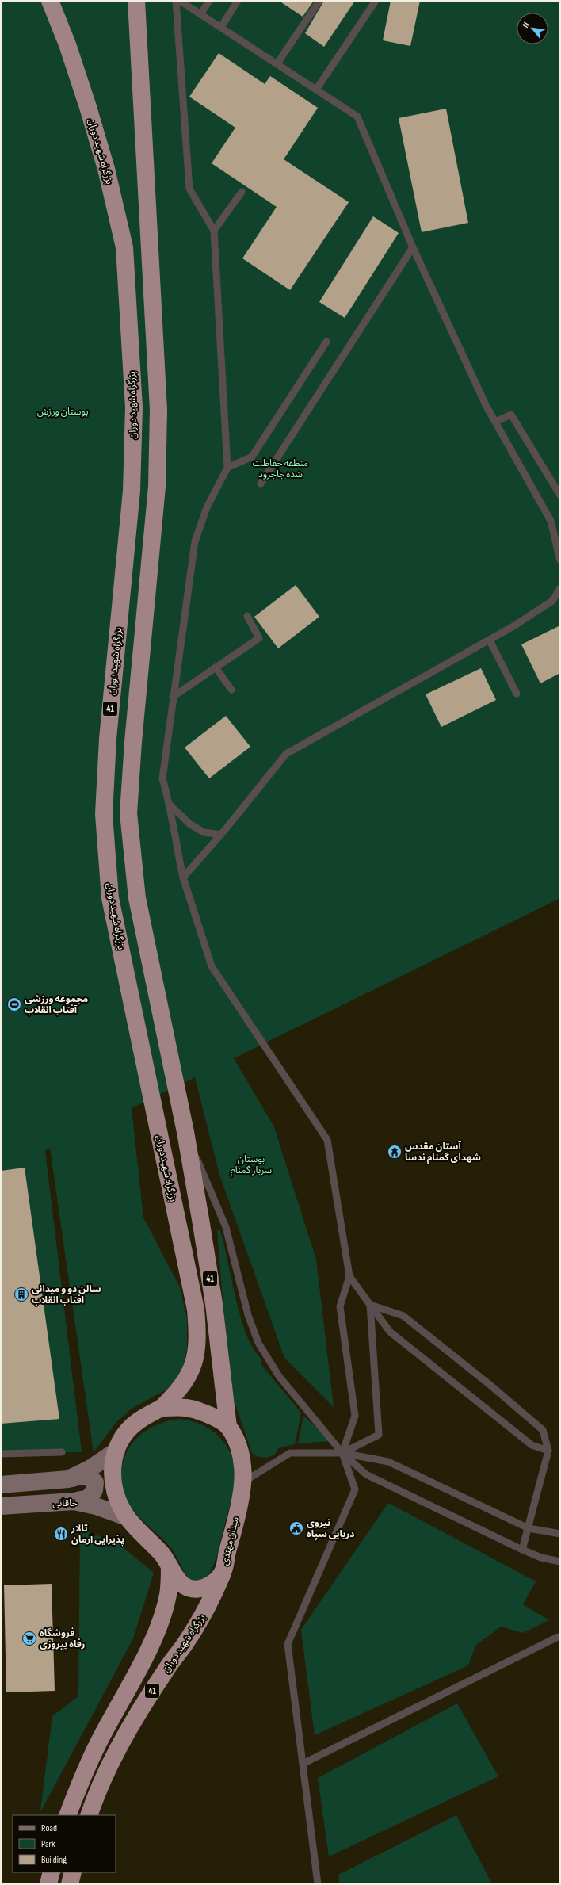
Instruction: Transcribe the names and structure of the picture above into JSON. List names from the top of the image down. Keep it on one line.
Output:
{"streets":{"highway":["بزرگراه شهید دوران","41","میدان مهتدی"],"main road":["خاقانی"]},"crossings":[["بزرگراه شهید دوران","میدان مهتدی"],["41","میدان مهتدی"],["خاقانی","میدان مهتدی"]],"parks":["بوستان ورزش","منطقه حفاظت شده جاجرود","بوستان سرباز گمنام"],"places":{"sports":["مجموعه ورزشی آفتاب انقلاب"],"temple":["آستان مقدس شهدای گمنام ندسا"],"building":["سالن دو و میدانی افتاب انقلاب"],"public building":["نیروی دریایی سپاه"],"restaurant":["تالار پذیرایی آرمان"],"supermarket":["فروشگاه رفاه پیروزی"]},"legend":["Road","Park","Building"],"north":"top left"}
